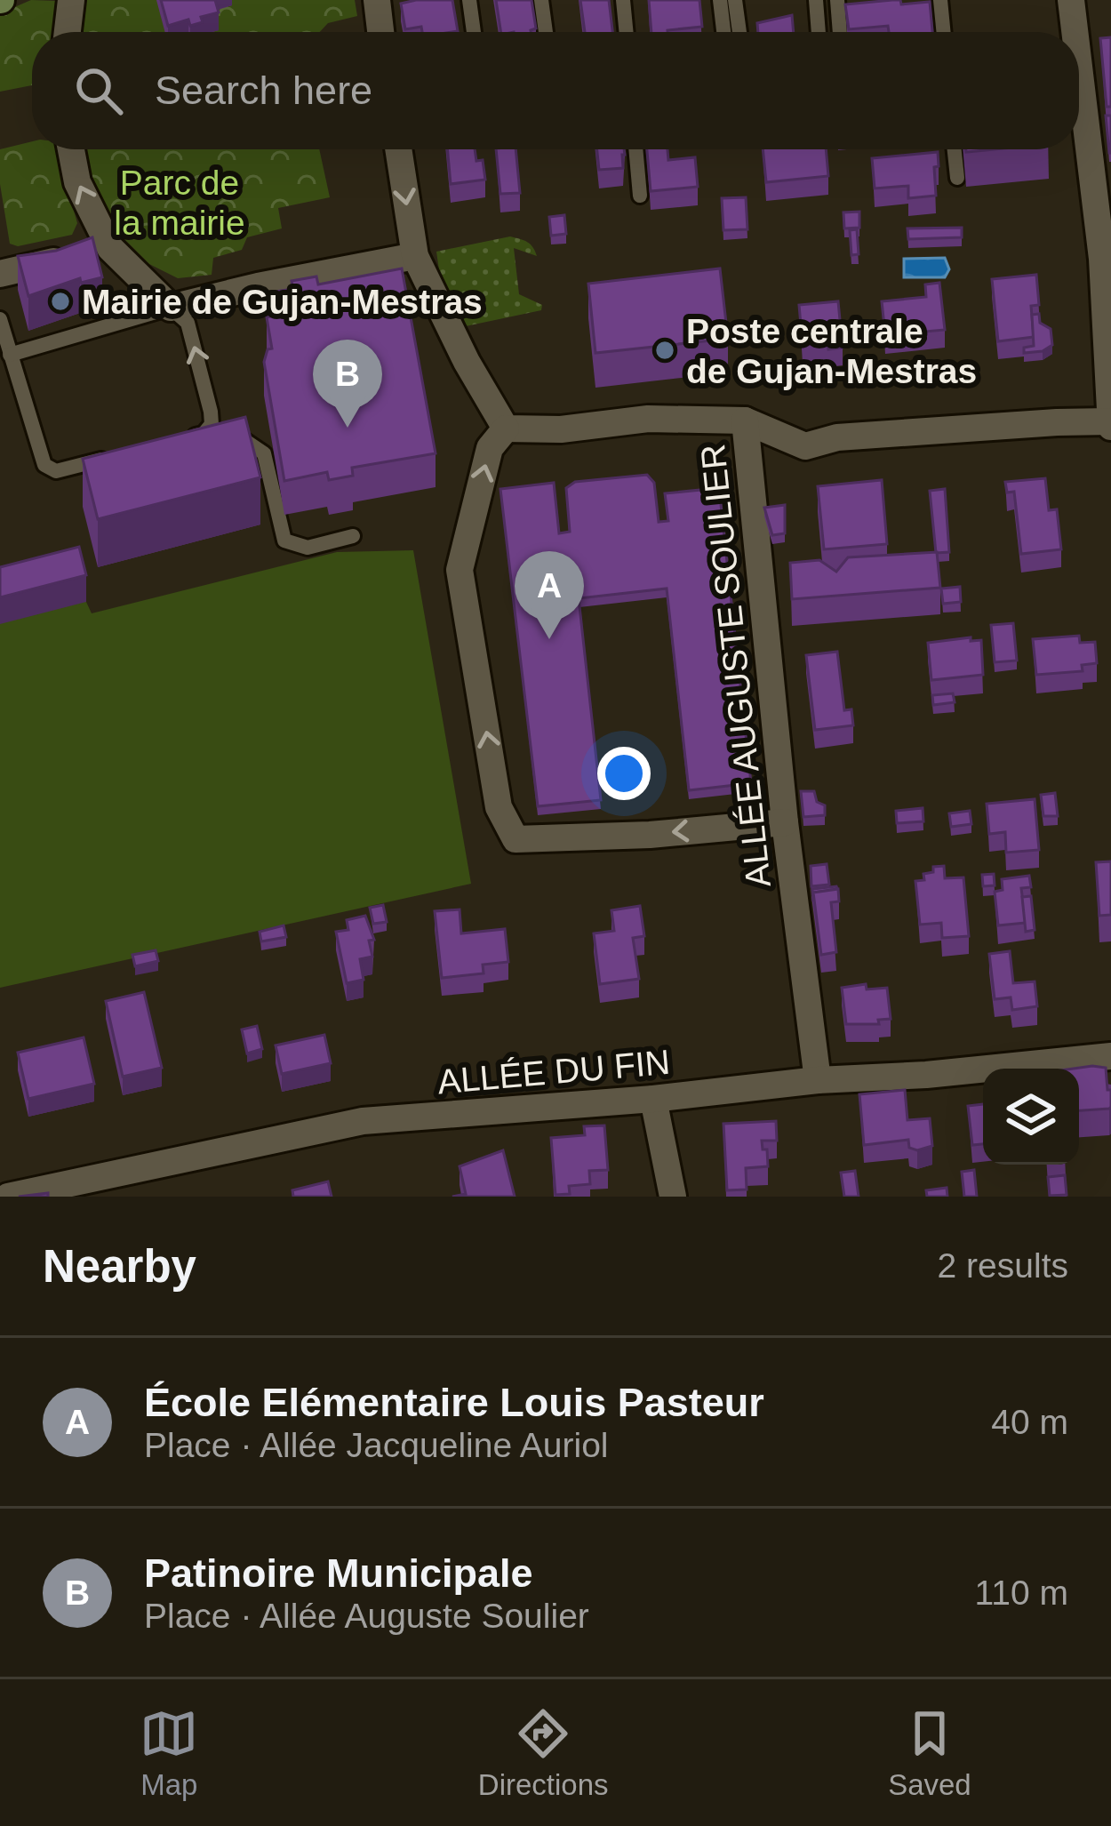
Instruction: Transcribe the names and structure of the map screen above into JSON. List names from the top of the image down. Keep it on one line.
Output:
{"streets":{"street":["ALLÉE AUGUSTE SOULIER","ALLÉE DU FIN"]},"crossings":[["ALLÉE AUGUSTE SOULIER","ALLÉE DU FIN"]],"parks":["Parc de la mairie"],"places":["Mairie de Gujan-Mestras","Poste centrale de Gujan-Mestras"],"page":{"search":"Search here","pins":["B","A"],"heading":["Nearby","2 results"],"list":[{"mark":"A","name":"École Elémentaire Louis Pasteur","note":"Place · Allée Jacqueline Auriol","value":"40 m"},{"mark":"B","name":"Patinoire Municipale","note":"Place · Allée Auguste Soulier","value":"110 m"}],"nav":["Map","Directions","Saved"]}}
